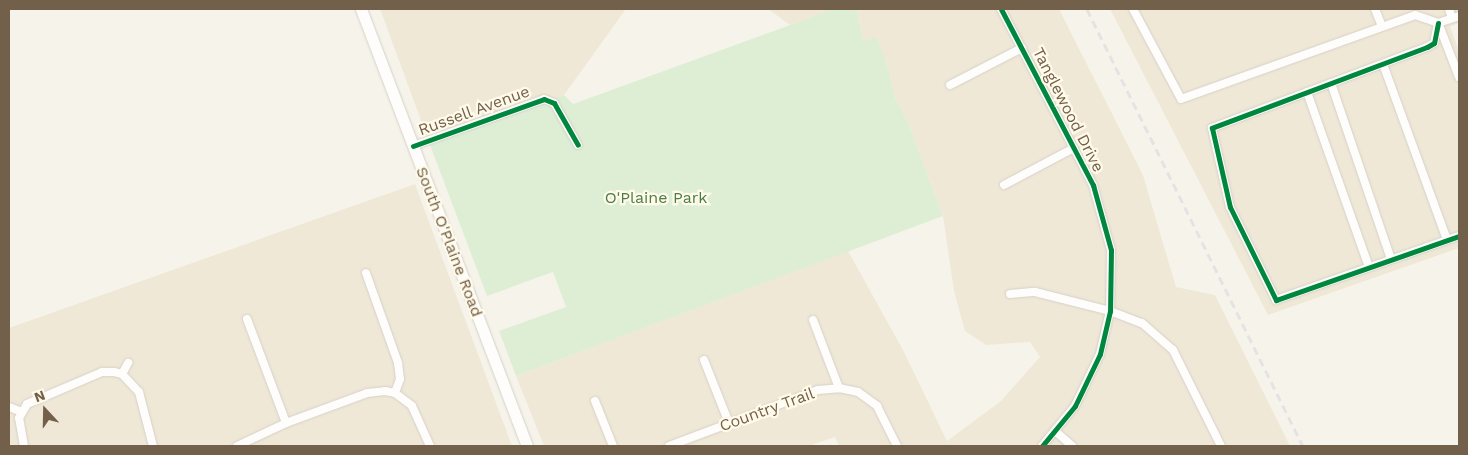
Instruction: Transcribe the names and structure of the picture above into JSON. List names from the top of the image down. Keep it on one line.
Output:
{"streets":{"main road":["South O'Plaine Road"],"street":["Tanglewood Drive","Russell Avenue","Country Trail"]},"crossings":[["Russell Avenue","South O'Plaine Road"]],"parks":["O'Plaine Park"],"north":"top"}
